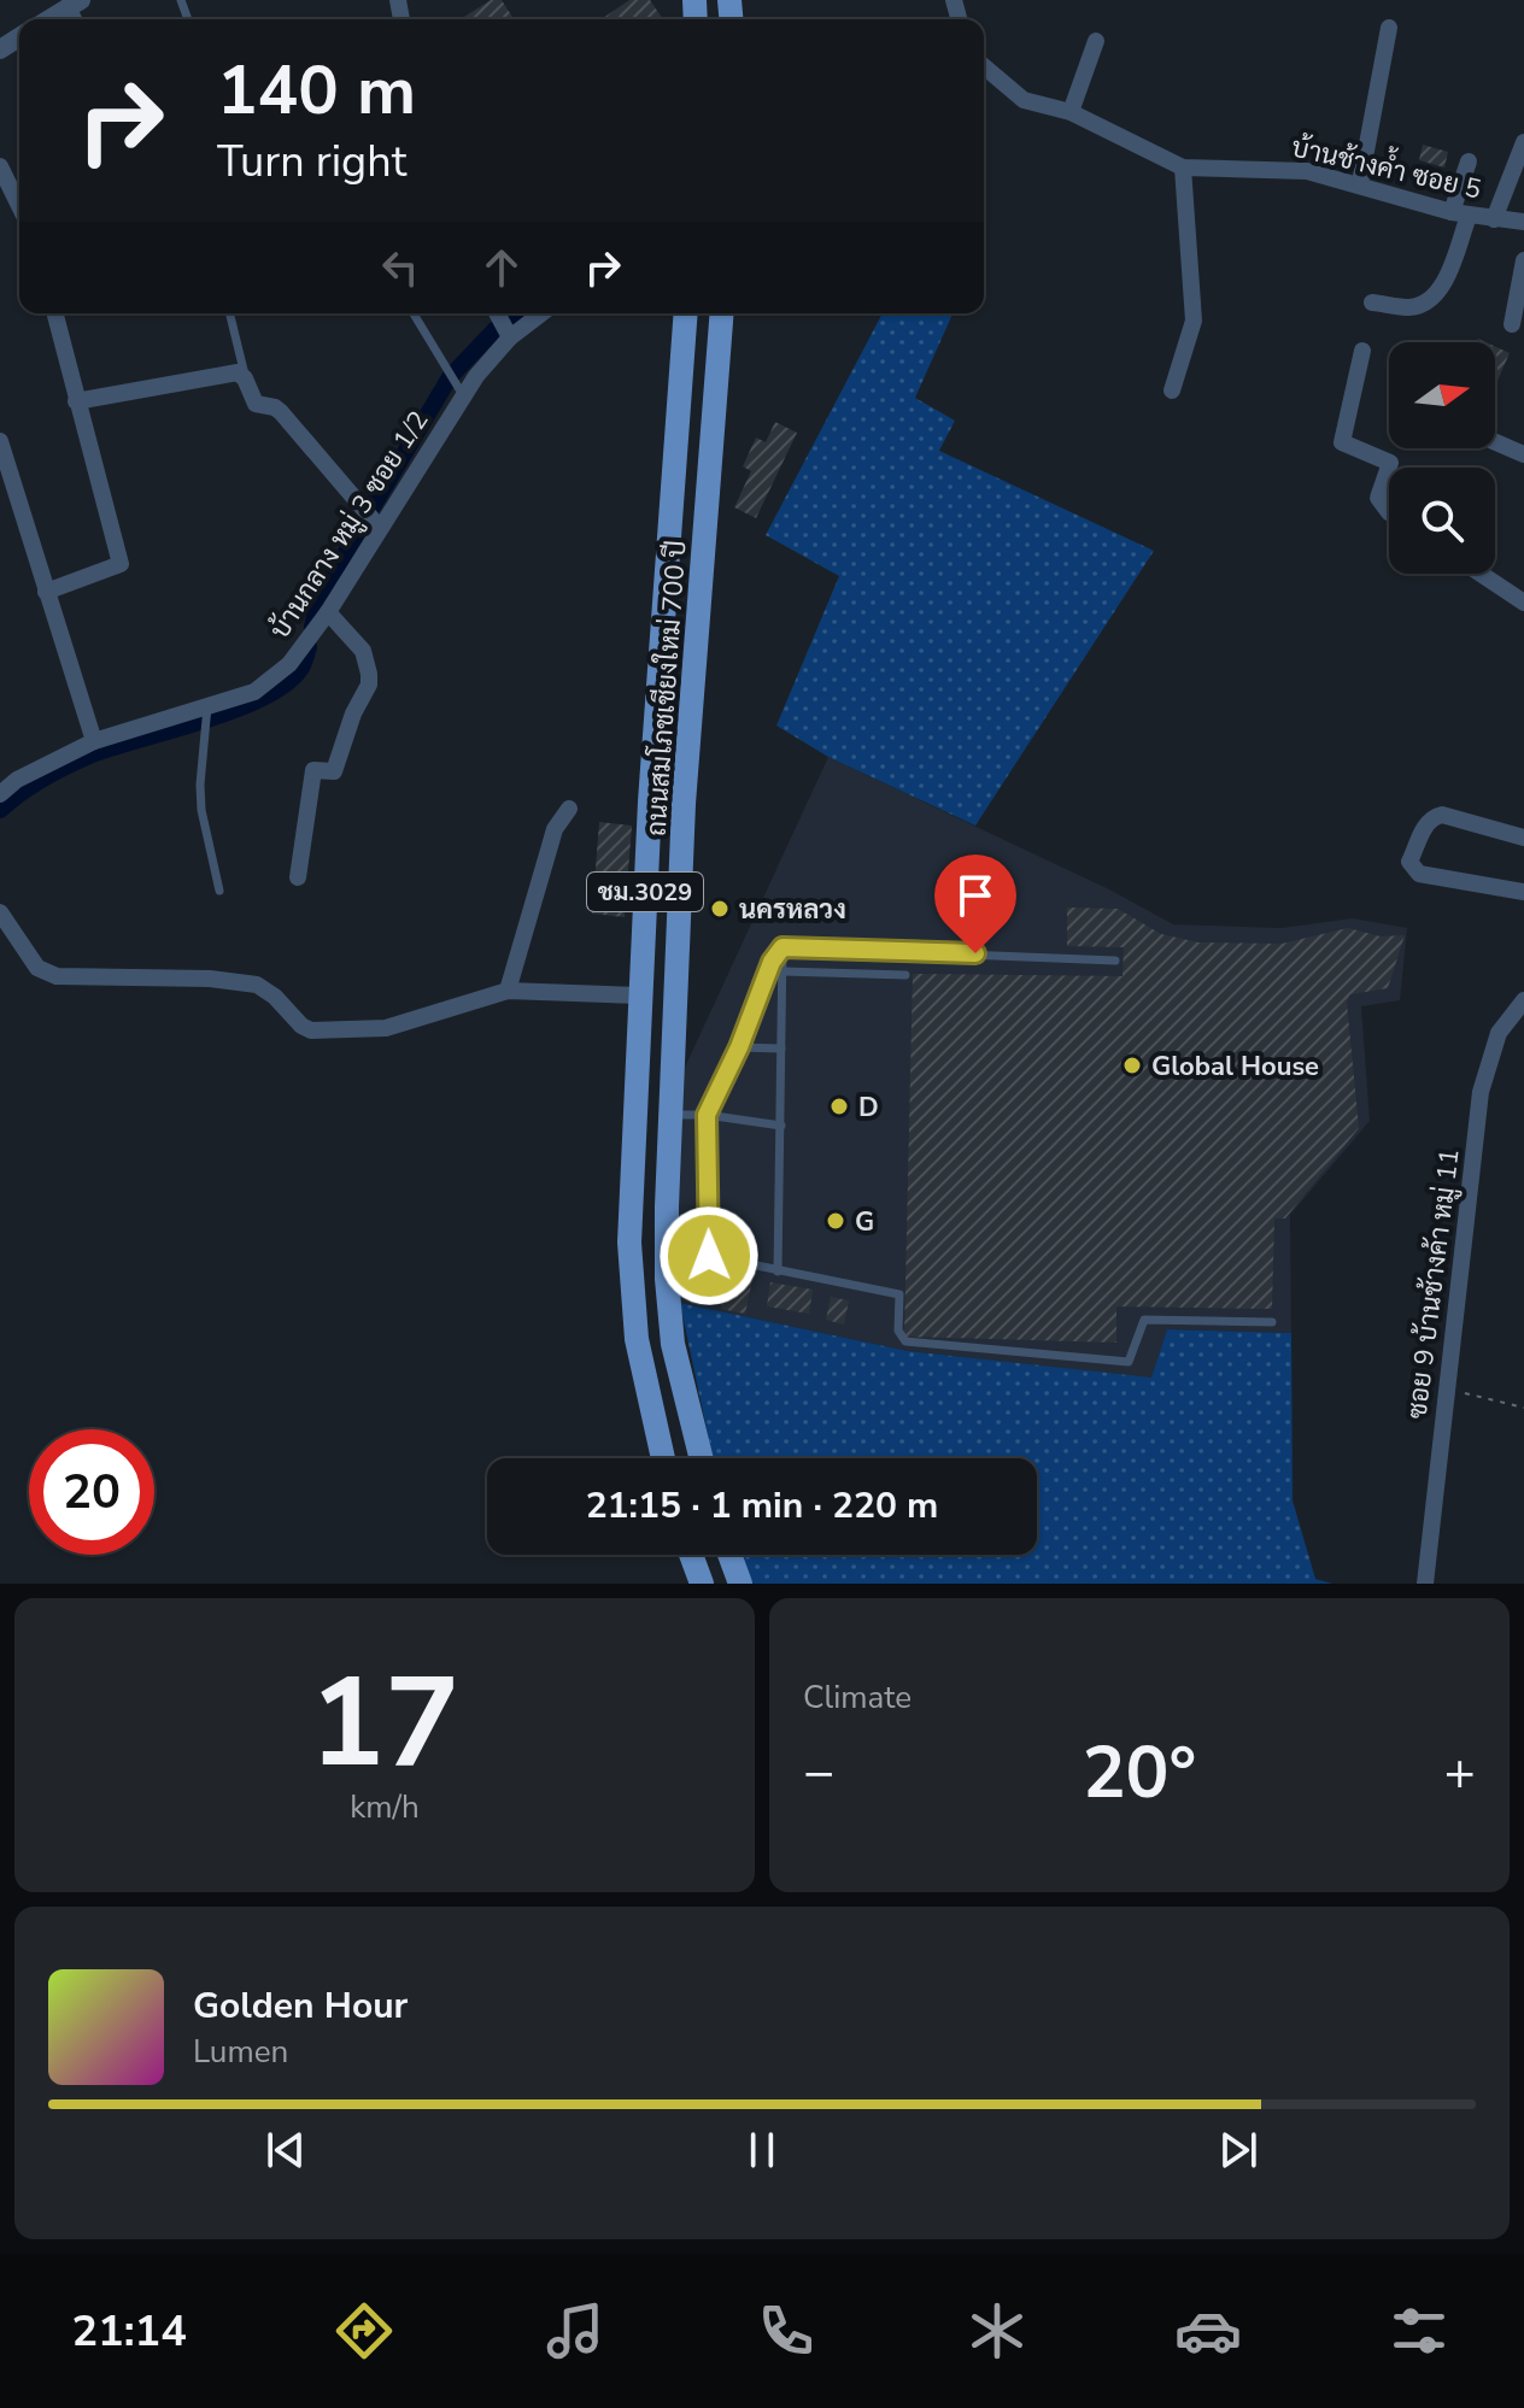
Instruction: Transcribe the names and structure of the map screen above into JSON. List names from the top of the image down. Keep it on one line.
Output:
{"streets":{"main road":["ถนนสมโภชเชียงใหม่ 700 ปี","ชม.3029"],"street":["บ้านช้างค้ำ ซอย 5","บ้านกลาง หมู่ 3 ซอย 1/2","ซอย 9 บ้านช้างค้า หมู่ 11"]},"places":["นครหลวง","Global House","D","G"],"north":"right","page":{"turn":["140 m","Turn right"],"limit":"20","trip":"21:15 · 1 min · 220 m","tile":[["17","km/h"],"Climate"],"heat":["−","20°","+"],"song":["Golden Hour","Lumen"],"tabs":"21:14"}}
